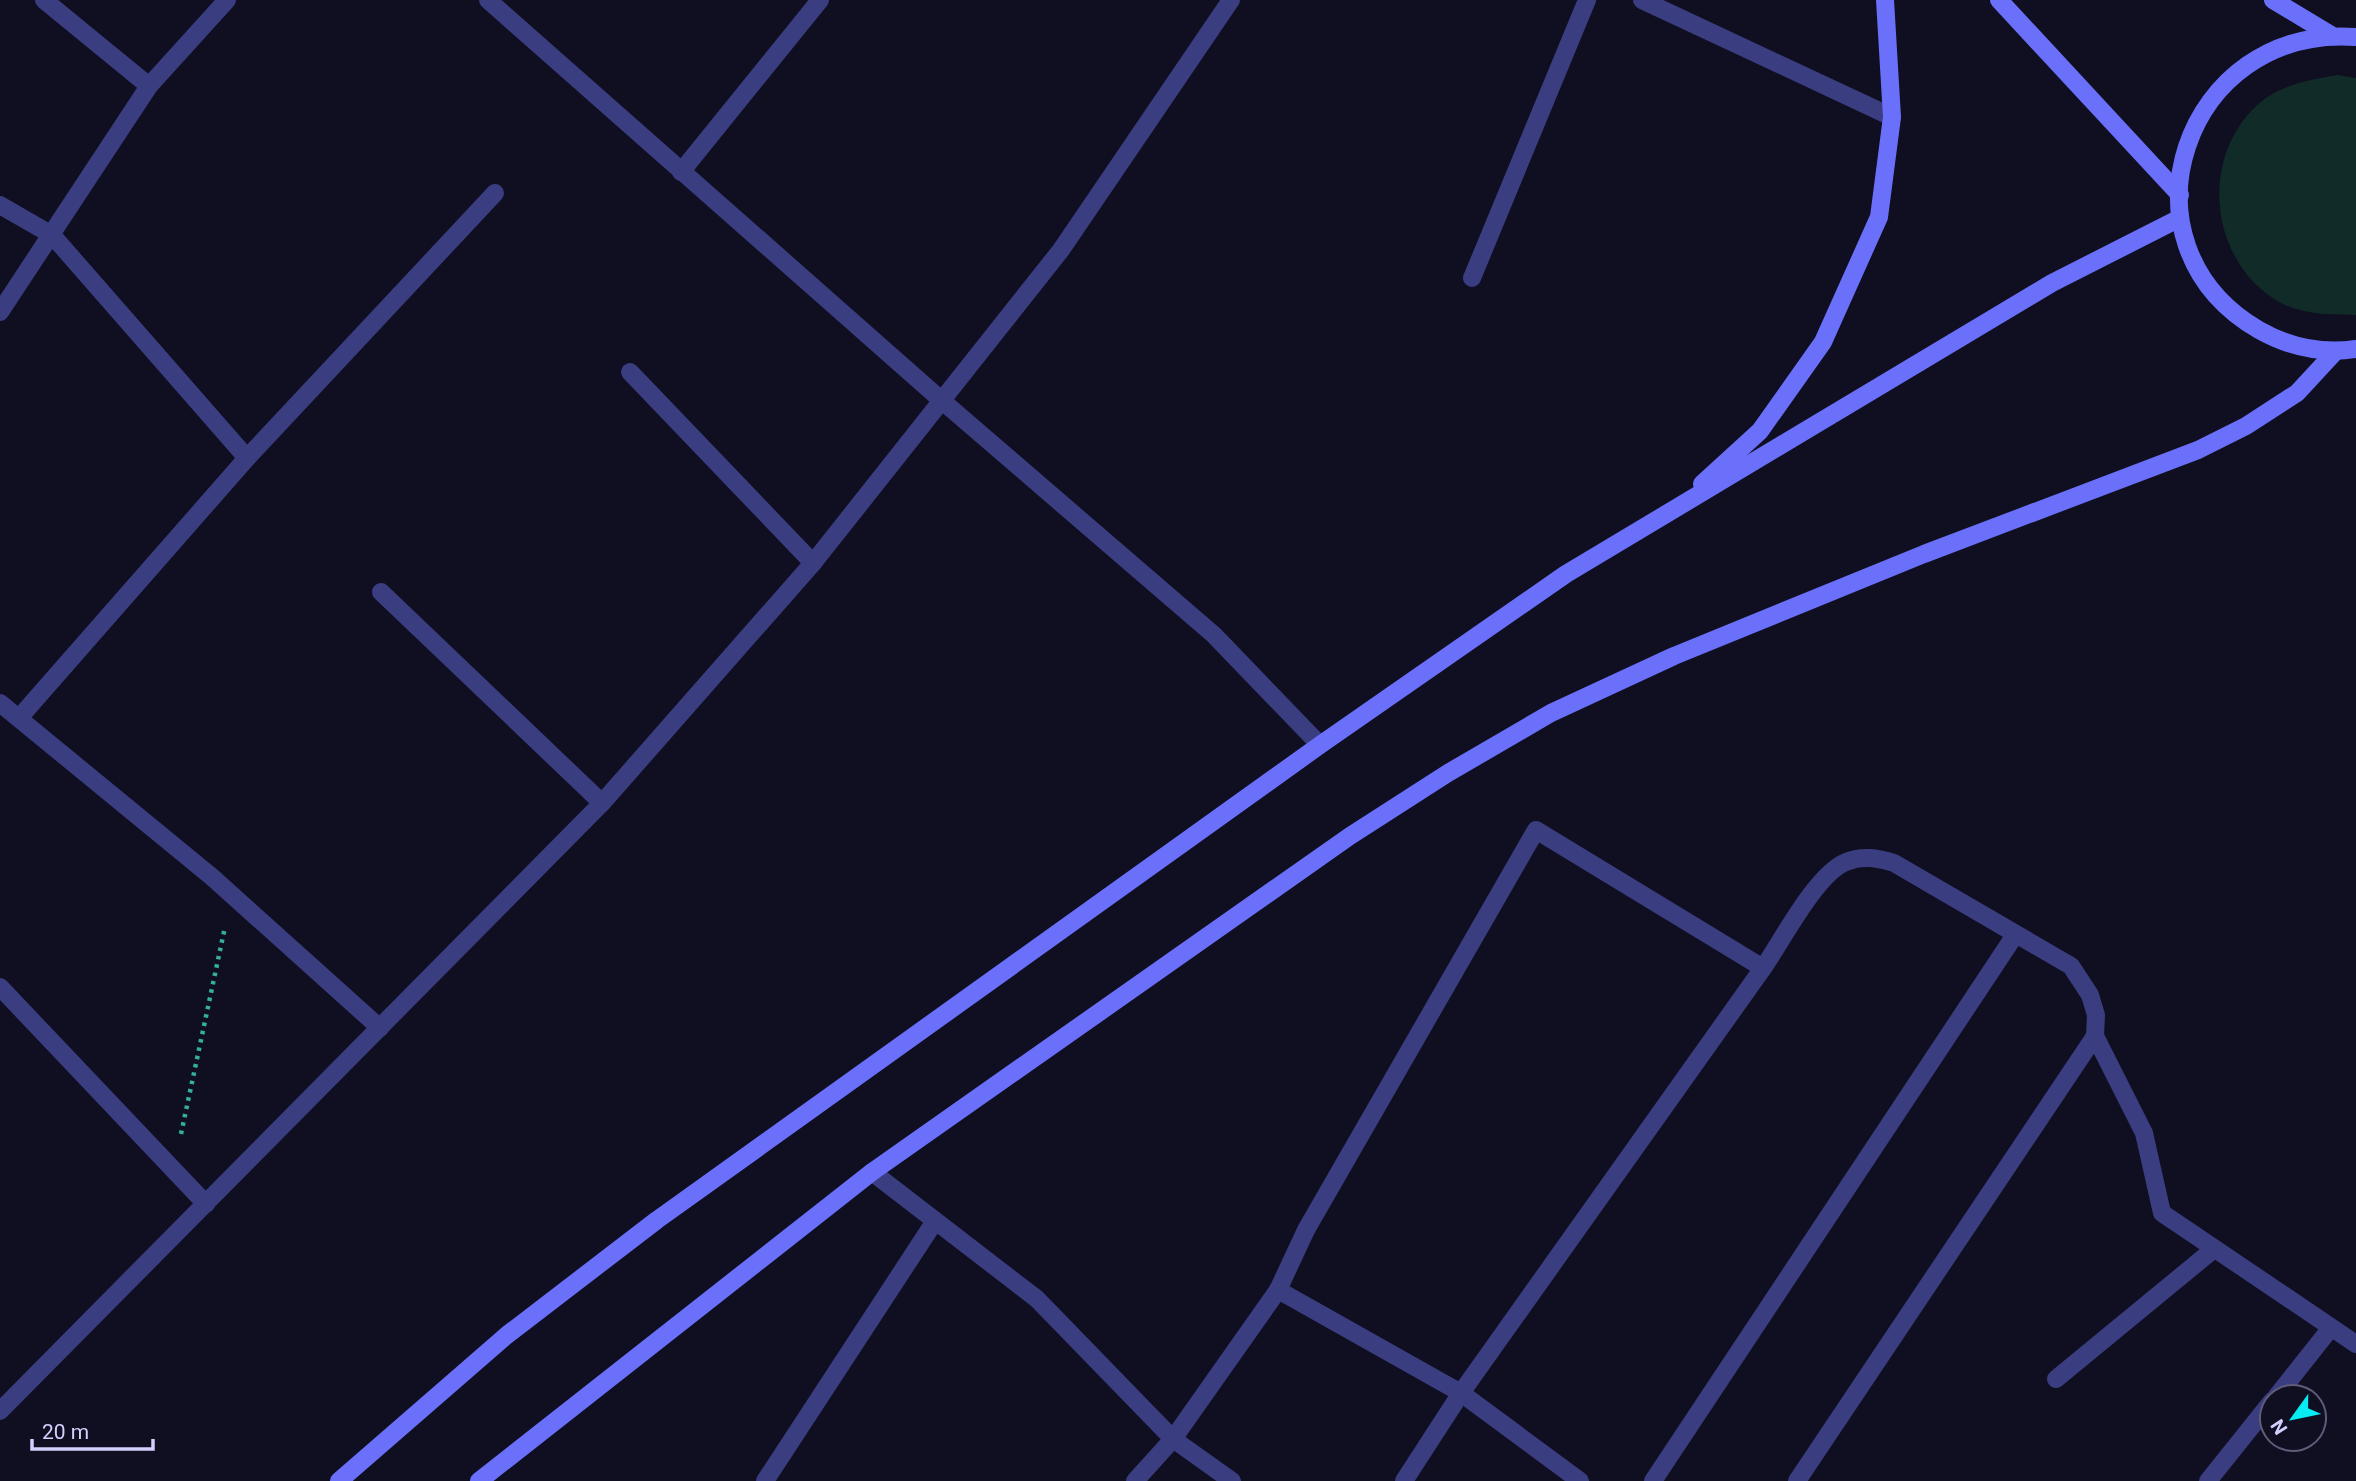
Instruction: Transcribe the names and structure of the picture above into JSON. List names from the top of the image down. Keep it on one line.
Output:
{"scale_bar":"20 m","north":"bottom left"}
